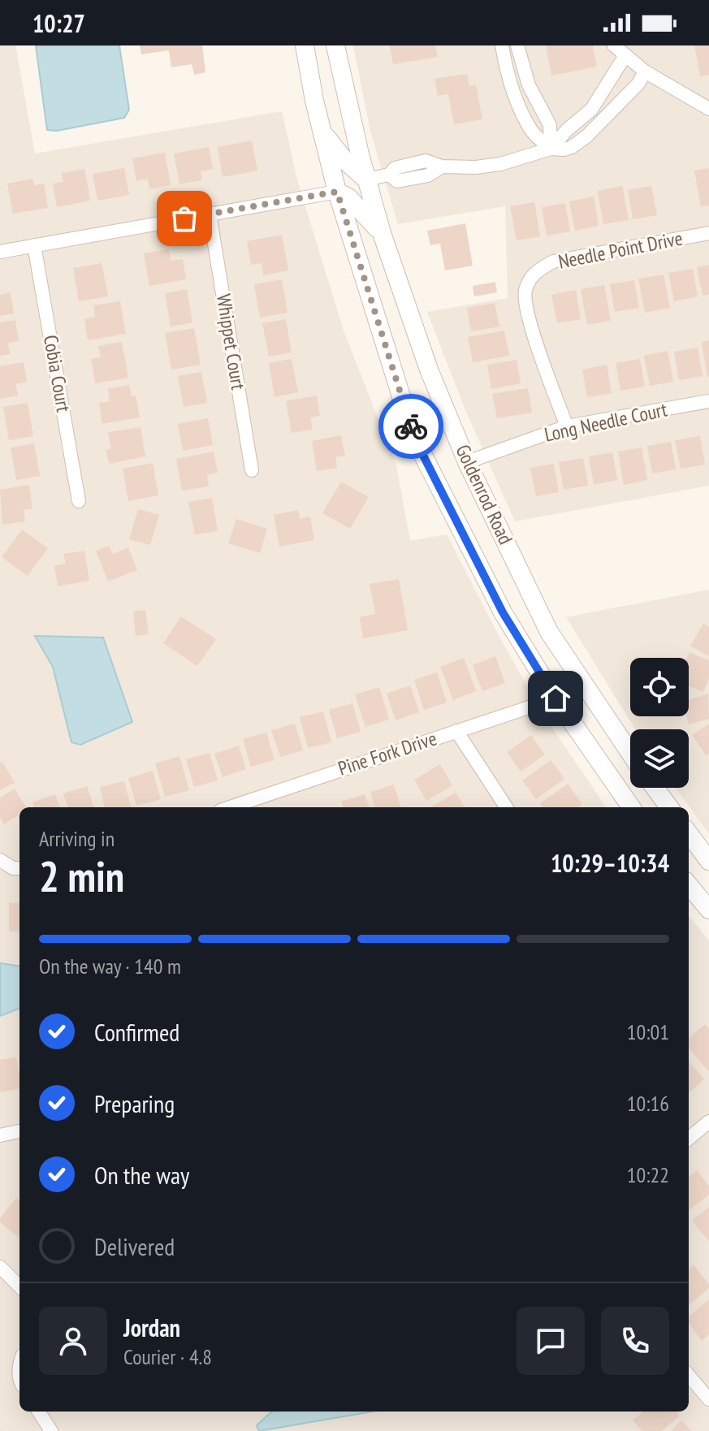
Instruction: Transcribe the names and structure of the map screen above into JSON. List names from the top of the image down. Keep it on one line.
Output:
{"streets":{"main road":["Goldenrod Road"],"street":["Needle Point Drive","Whippet Court","Cobia Court","Long Needle Court","Pine Fork Drive"]},"crossings":[["Needle Point Drive","Long Needle Court"],["Long Needle Court","Goldenrod Road"],["Goldenrod Road","Pine Fork Drive"]],"page":{"status":"10:27","heading":["2 min","Arriving in","10:29–10:34"],"panel":["Jordan","Courier · 4.8"],"bar":"On the way · 140 m","list":[["Confirmed","10:01"],["Preparing","10:16"],["On the way","10:22"],"Delivered"]}}
